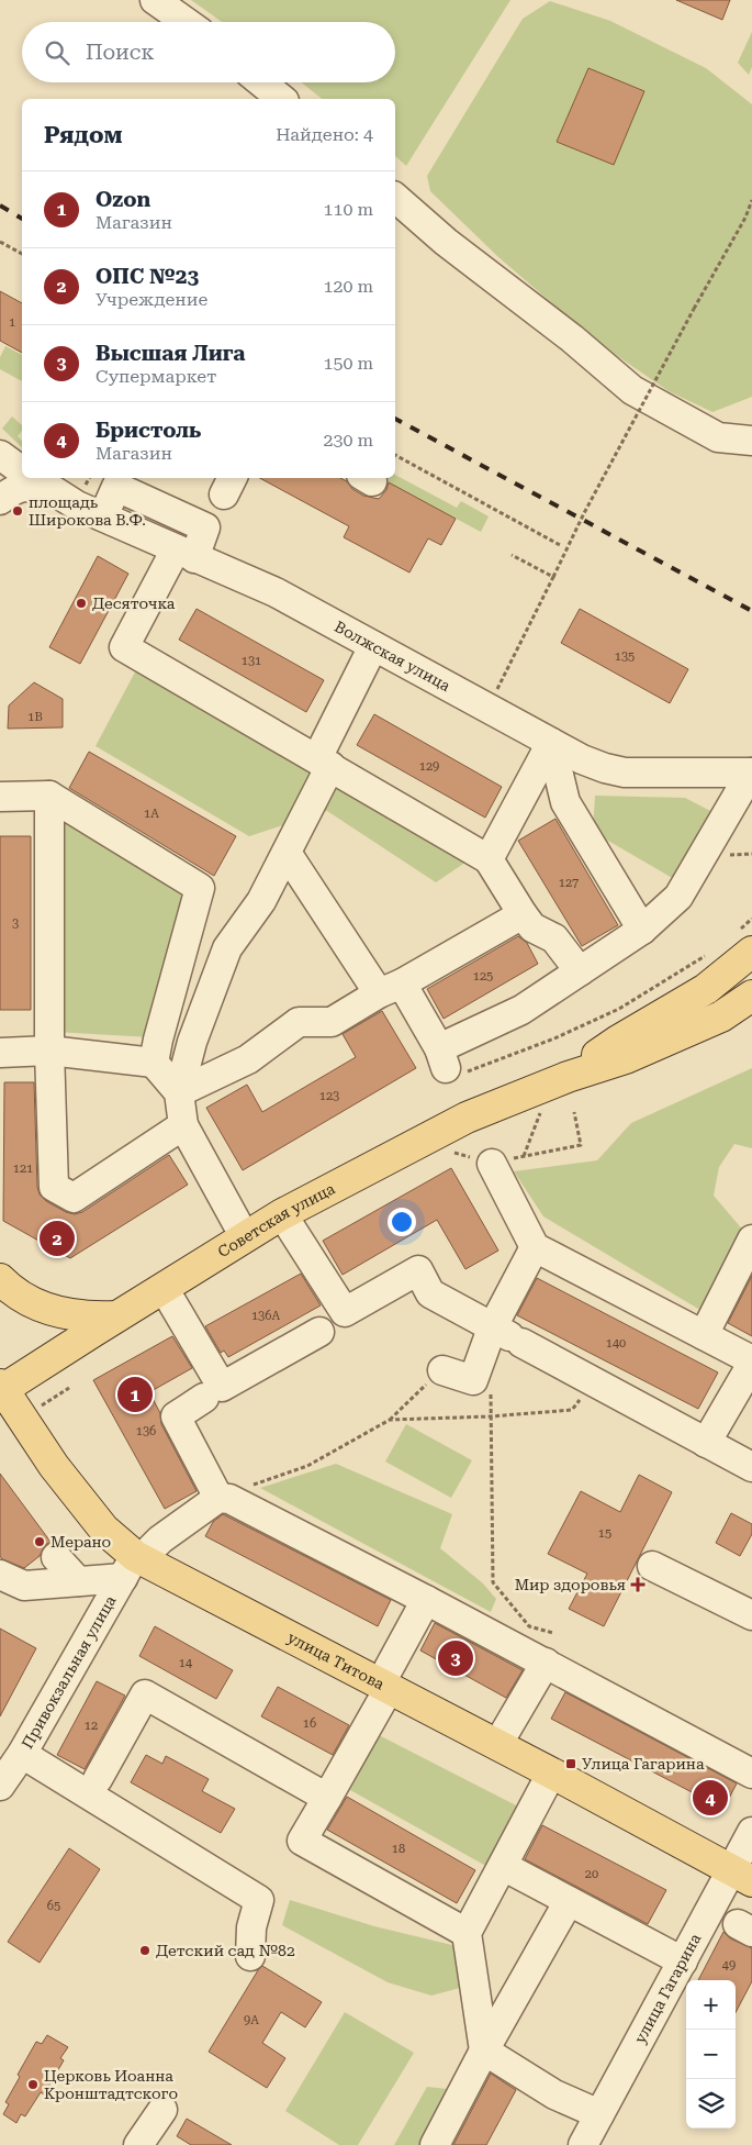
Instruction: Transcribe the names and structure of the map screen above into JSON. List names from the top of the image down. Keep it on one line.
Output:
{"streets":{"main road":["Советская улица","улица Титова"],"street":["Волжская улица","Привокзальная улица","улица Гагарина"]},"crossings":[["Советская улица","улица Титова"],["улица Титова","Привокзальная улица"],["улица Титова","улица Гагарина"]],"places":{"other":["площадь Широкова В.Ф.","Десяточка","Мерано","Детский сад №82","Церковь Иоанна Кронштадтского"],"health":["Мир здоровья"],"transit":["Улица Гагарина"]},"house_numbers":["1","135","131","1В","129","1А","127","3","125","123","121","136А","140","136","15","14","16","12","18","20","65","49","9А"],"page":{"search":"Поиск","heading":["Рядом","Найдено: 4"],"list":[{"mark":"1","name":"Ozon","note":"Магазин","value":"110 m"},{"mark":"2","name":"ОПС №23","note":"Учреждение","value":"120 m"},{"mark":"3","name":"Высшая Лига","note":"Супермаркет","value":"150 m"},{"mark":"4","name":"Бристоль","note":"Магазин","value":"230 m"}],"pins":["2","1","3","4"],"map_buttons":["+","−"]}}
